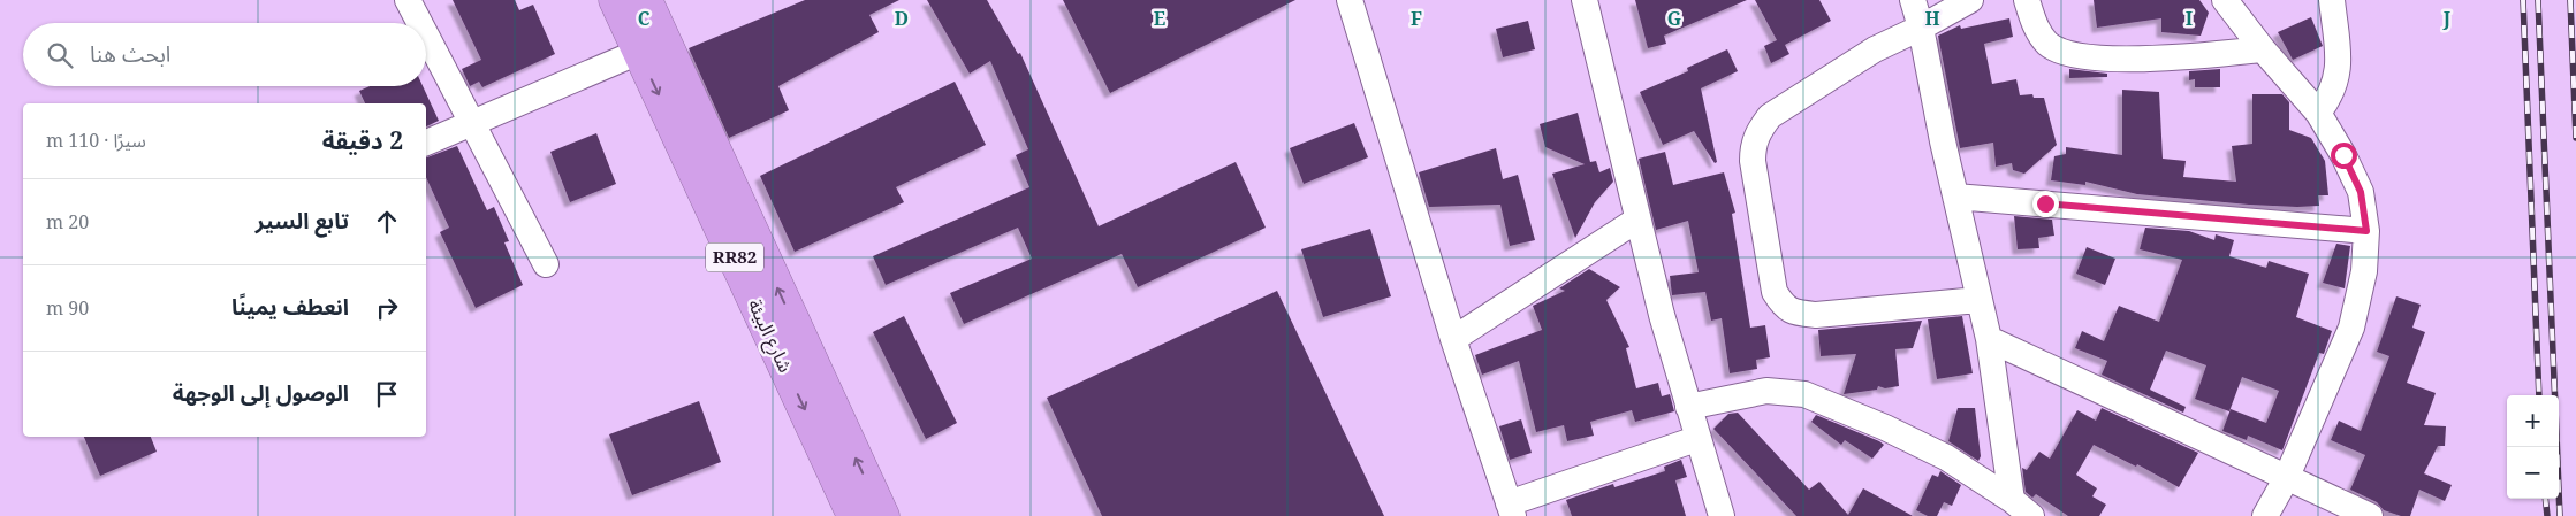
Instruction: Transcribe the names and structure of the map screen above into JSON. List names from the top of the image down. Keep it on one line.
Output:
{"streets":{"highway":["RR82","شارع البيئة"]},"page":{"search":"ابحث هنا","heading":["2 دقيقة","سيرًا · 110 m"],"list":[["تابع السير","20 m"],["انعطف يمينًا","90 m"],"الوصول إلى الوجهة"],"map_buttons":["+","−"]},"grid":{"columns":["C","D","E","F","G","H","I","J"]}}
